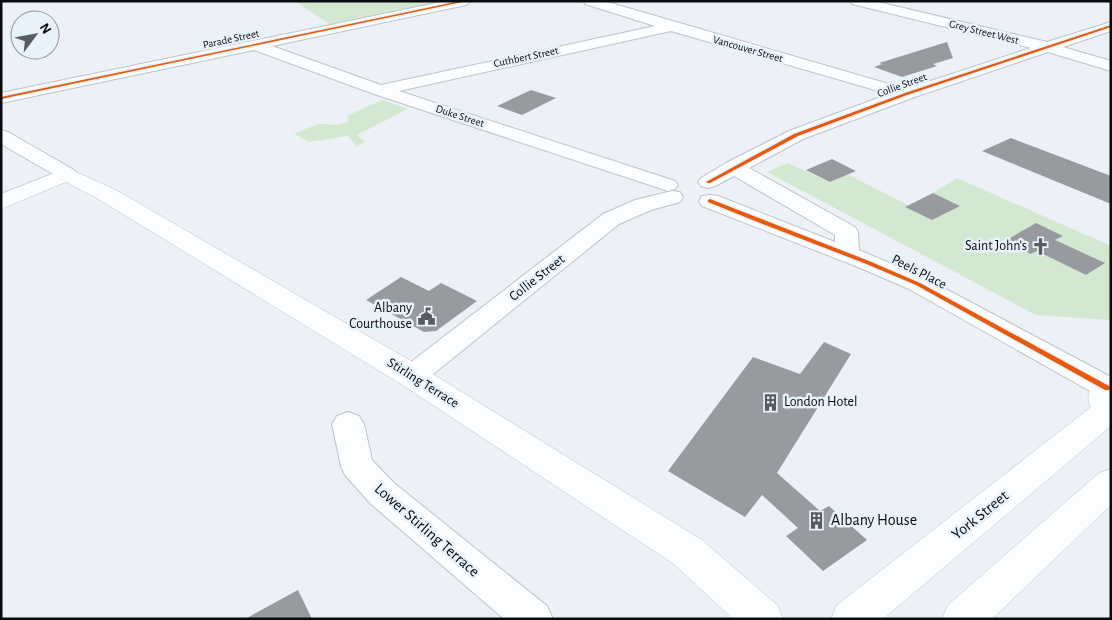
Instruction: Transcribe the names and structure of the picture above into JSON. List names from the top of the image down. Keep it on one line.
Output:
{"streets":{"main road":["Stirling Terrace","York Street"],"street":["Grey Street West","Parade Street","Vancouver Street","Cuthbert Street","Collie Street","Duke Street","Peels Place","Lower Stirling Terrace"]},"crossings":[["Grey Street West","Collie Street"],["Parade Street","Duke Street"],["Vancouver Street","Cuthbert Street"],["Vancouver Street","Collie Street"],["Cuthbert Street","Duke Street"],["Collie Street","Duke Street"],["Collie Street","Peels Place"],["Collie Street","Stirling Terrace"],["Duke Street","Peels Place"],["Peels Place","York Street"]],"places":{"church":["Saint John’s"],"public building":["Albany Courthouse"],"building":["London Hotel","Albany House"]},"north":"top right"}
